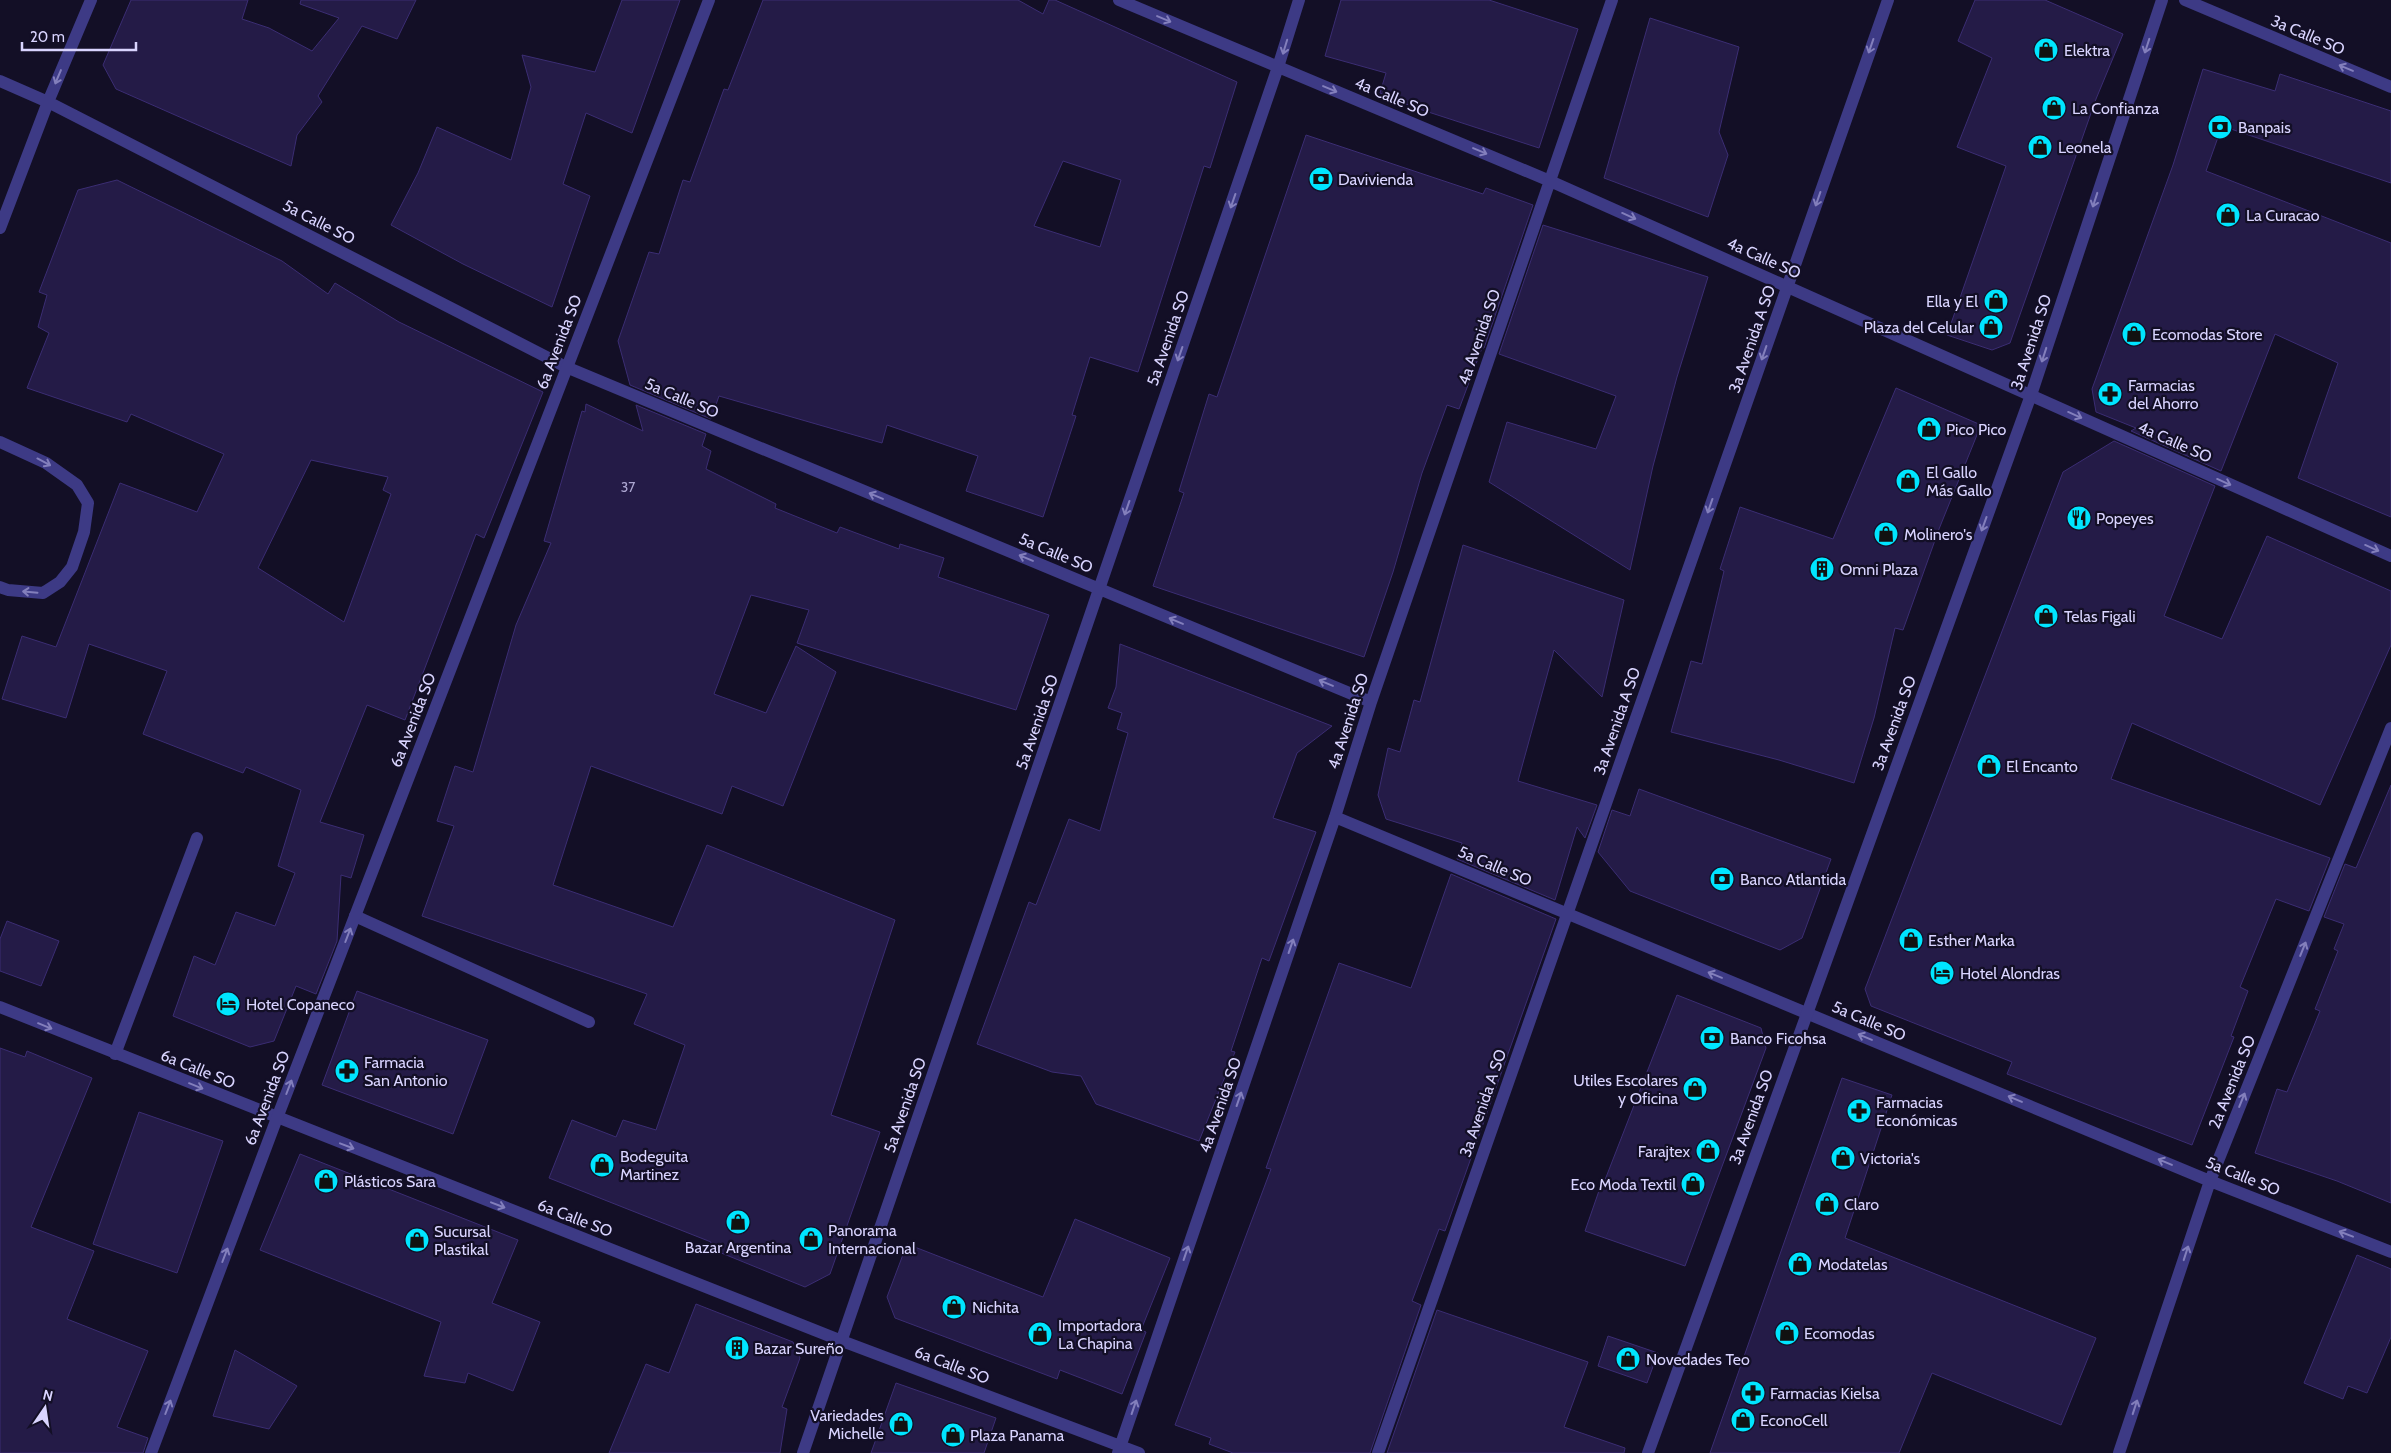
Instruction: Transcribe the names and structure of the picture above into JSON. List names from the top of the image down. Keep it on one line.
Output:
{"streets":{"street":["3a Calle SO","4a Calle SO","5a Calle SO","4a Avenida SO","5a Avenida SO","3a Avenida A SO","6a Avenida SO","3a Avenida SO","6a Calle SO","2a Avenida SO"]},"crossings":[["4a Calle SO","4a Avenida SO"],["4a Calle SO","5a Avenida SO"],["4a Calle SO","3a Avenida A SO"],["4a Calle SO","3a Avenida SO"],["5a Calle SO","4a Avenida SO"],["5a Calle SO","5a Avenida SO"],["5a Calle SO","3a Avenida A SO"],["5a Calle SO","6a Avenida SO"],["5a Calle SO","3a Avenida SO"],["5a Calle SO","2a Avenida SO"],["4a Avenida SO","6a Calle SO"],["5a Avenida SO","6a Calle SO"],["6a Avenida SO","6a Calle SO"]],"one_way":["3a Calle SO","4a Calle SO","5a Calle SO","4a Avenida SO","5a Avenida SO","3a Avenida A SO","6a Avenida SO","3a Avenida SO","6a Calle SO","2a Avenida SO"],"places":{"shop":["Elektra","La Confianza","Leonela","La Curacao","Ella y El","Plaza del Celular","Ecomodas Store","Pico Pico","El Gallo Más Gallo","Molinero's","Telas Figali","El Encanto","Esther Marka","Utiles Escolares y Oficina","Farajtex","Victoria's","Bodeguita Martinez","Plásticos Sara","Eco Moda Textil","Claro","Bazar Argentina","Panorama Internacional","Sucursal Plastikal","Modatelas","Nichita","Ecomodas","Importadora La Chapina","Novedades Teo","EconoCell","Variedades Michelle","Plaza Panama"],"bank":["Banpais","Davivienda","Banco Atlantida","Banco Ficohsa"],"pharmacy":["Farmacias del Ahorro","Farmacia San Antonio","Farmacias Económicas","Farmacias Kielsa"],"restaurant":["Popeyes"],"building":["Omni Plaza","Bazar Sureño"],"hotel":["Hotel Alondras","Hotel Copaneco"]},"house_numbers":["37"],"scale_bar":"20 m","north":"top"}
